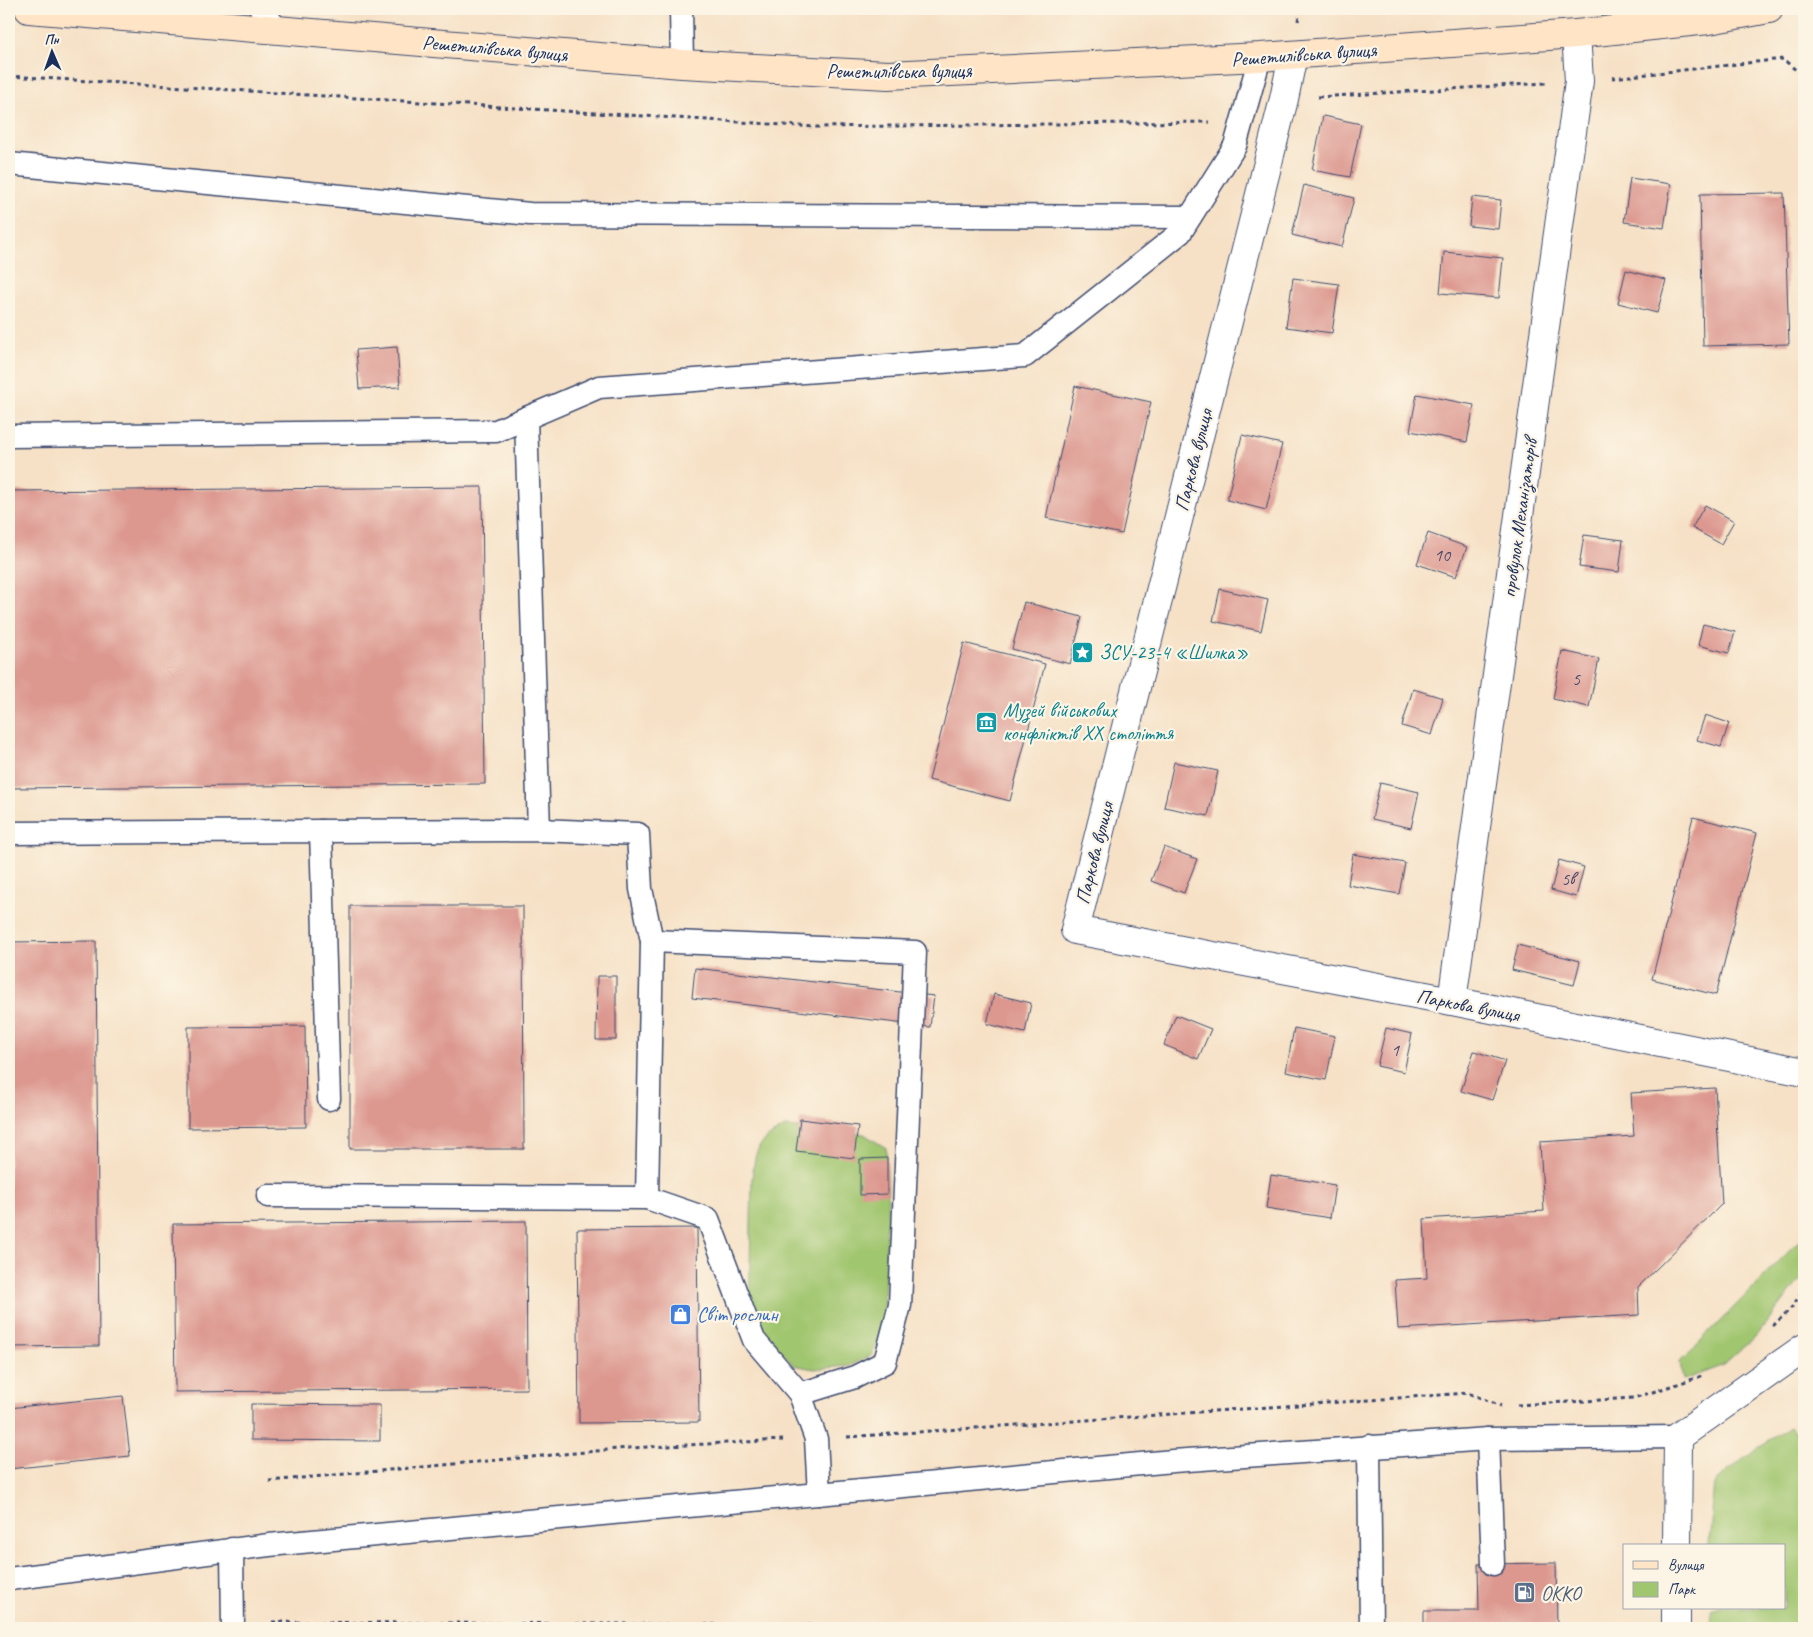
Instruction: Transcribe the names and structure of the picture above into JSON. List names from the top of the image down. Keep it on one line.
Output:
{"streets":{"street":["Решетилівська вулиця","Паркова вулиця","провулок Механізаторів"]},"crossings":[["Решетилівська вулиця","Паркова вулиця"],["Решетилівська вулиця","провулок Механізаторів"],["Паркова вулиця","провулок Механізаторів"]],"places":{"place":["ЗСУ-23-4 «Шилка»"],"museum":["Музей військових конфліктів ХХ століття"],"shop":["Світ рослин"],"fuel station":["ОККО"]},"house_numbers":["10","5","5в","1"],"legend":["Вулиця","Парк"],"north":"top"}
